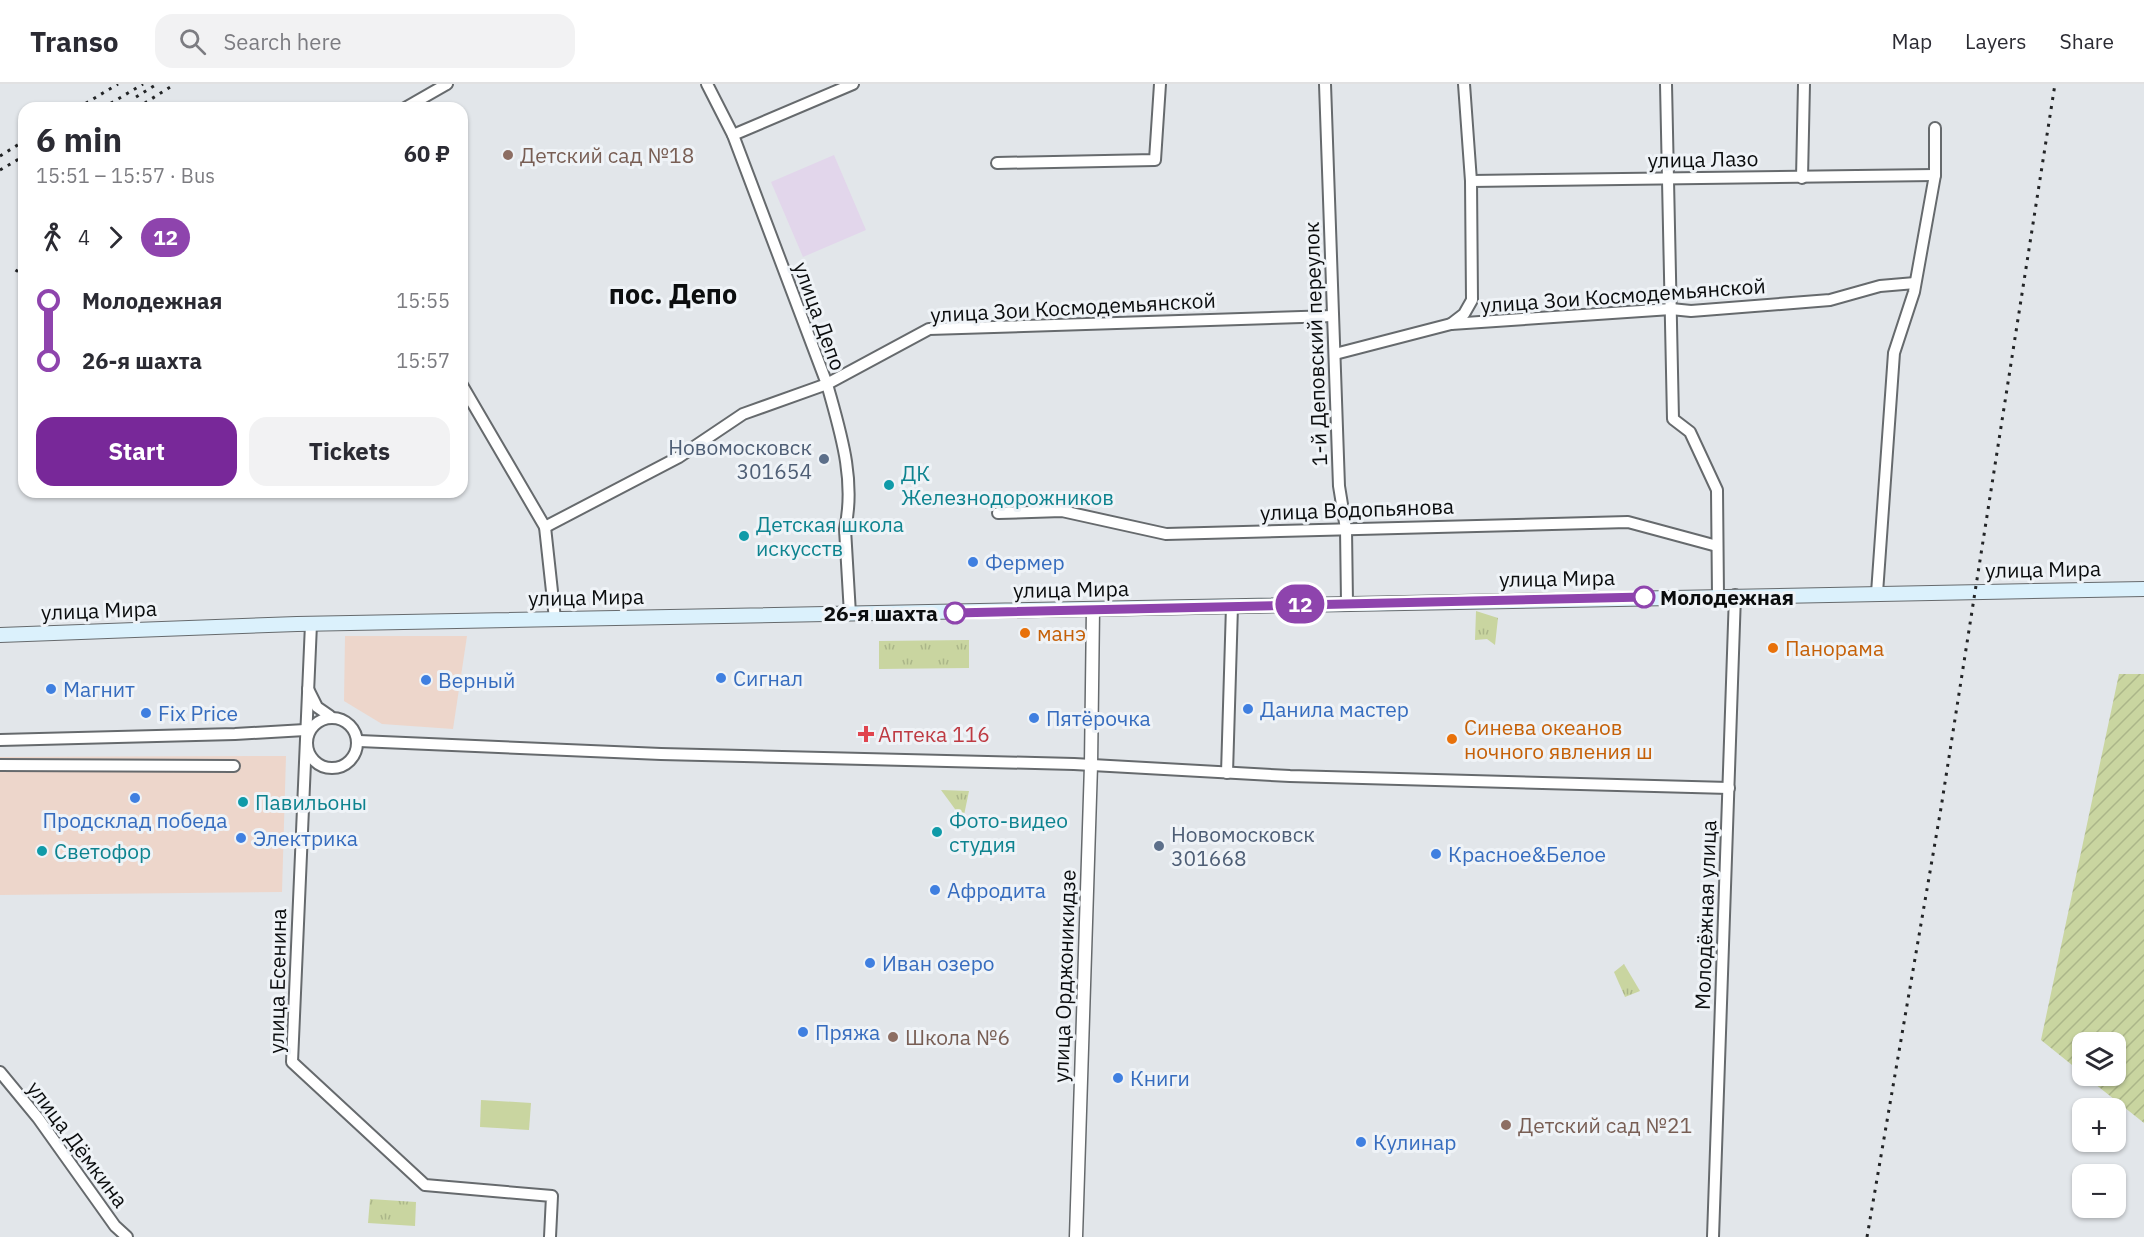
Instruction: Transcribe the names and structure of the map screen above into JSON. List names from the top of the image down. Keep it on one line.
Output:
{"streets":{"main road":["улица Мира"],"street":["улица Лазо","улица Зои Космодемьянской","улица Депо","1-й Деповский переулок","улица Водопьянова","Молодёжная улица","улица Орджоникидзе","улица Есенина","улица Дёмкина"]},"crossings":[["улица Зои Космодемьянской","улица Депо"],["улица Зои Космодемьянской","1-й Деповский переулок"],["1-й Деповский переулок","улица Водопьянова"],["1-й Деповский переулок","улица Мира"],["улица Мира","Молодёжная улица"],["улица Мира","улица Орджоникидзе"],["улица Мира","улица Есенина"]],"districts":["пос. Депо"],"places":{"other":["Детский сад №18","Новомосковск 301654","ДК Железнодорожников","Детская школа искусств","Фермер","Молодежная","26-я шахта","манэ","Панорама","Сигнал","Верный","Магнит","Данила мастер","Fix Price","Пятёрочка","Синева океанов ночного явления ш","Продсклад победа","Павильоны","Фото-видео студия","Электрика","Новомосковск 301668","Светофор","Красное&Белое","Афродита","Иван озеро","Пряжа","Школа №6","Книги","Детский сад №21","Кулинар"],"health":["Аптека 116"]},"lines":["bus line 12"],"page":{"header":"Transo","search":"Search here","nav":["Map","Layers","Share"],"on_map":"12","heading":["6 min","15:51 – 15:57 · Bus","60 ₽"],"legs":["4","12"],"list":[{"name":"Молодежная","value":"15:55"},{"name":"26-я шахта","value":"15:57"}],"buttons":["Start","Tickets"],"map_buttons":["+","−"]}}
